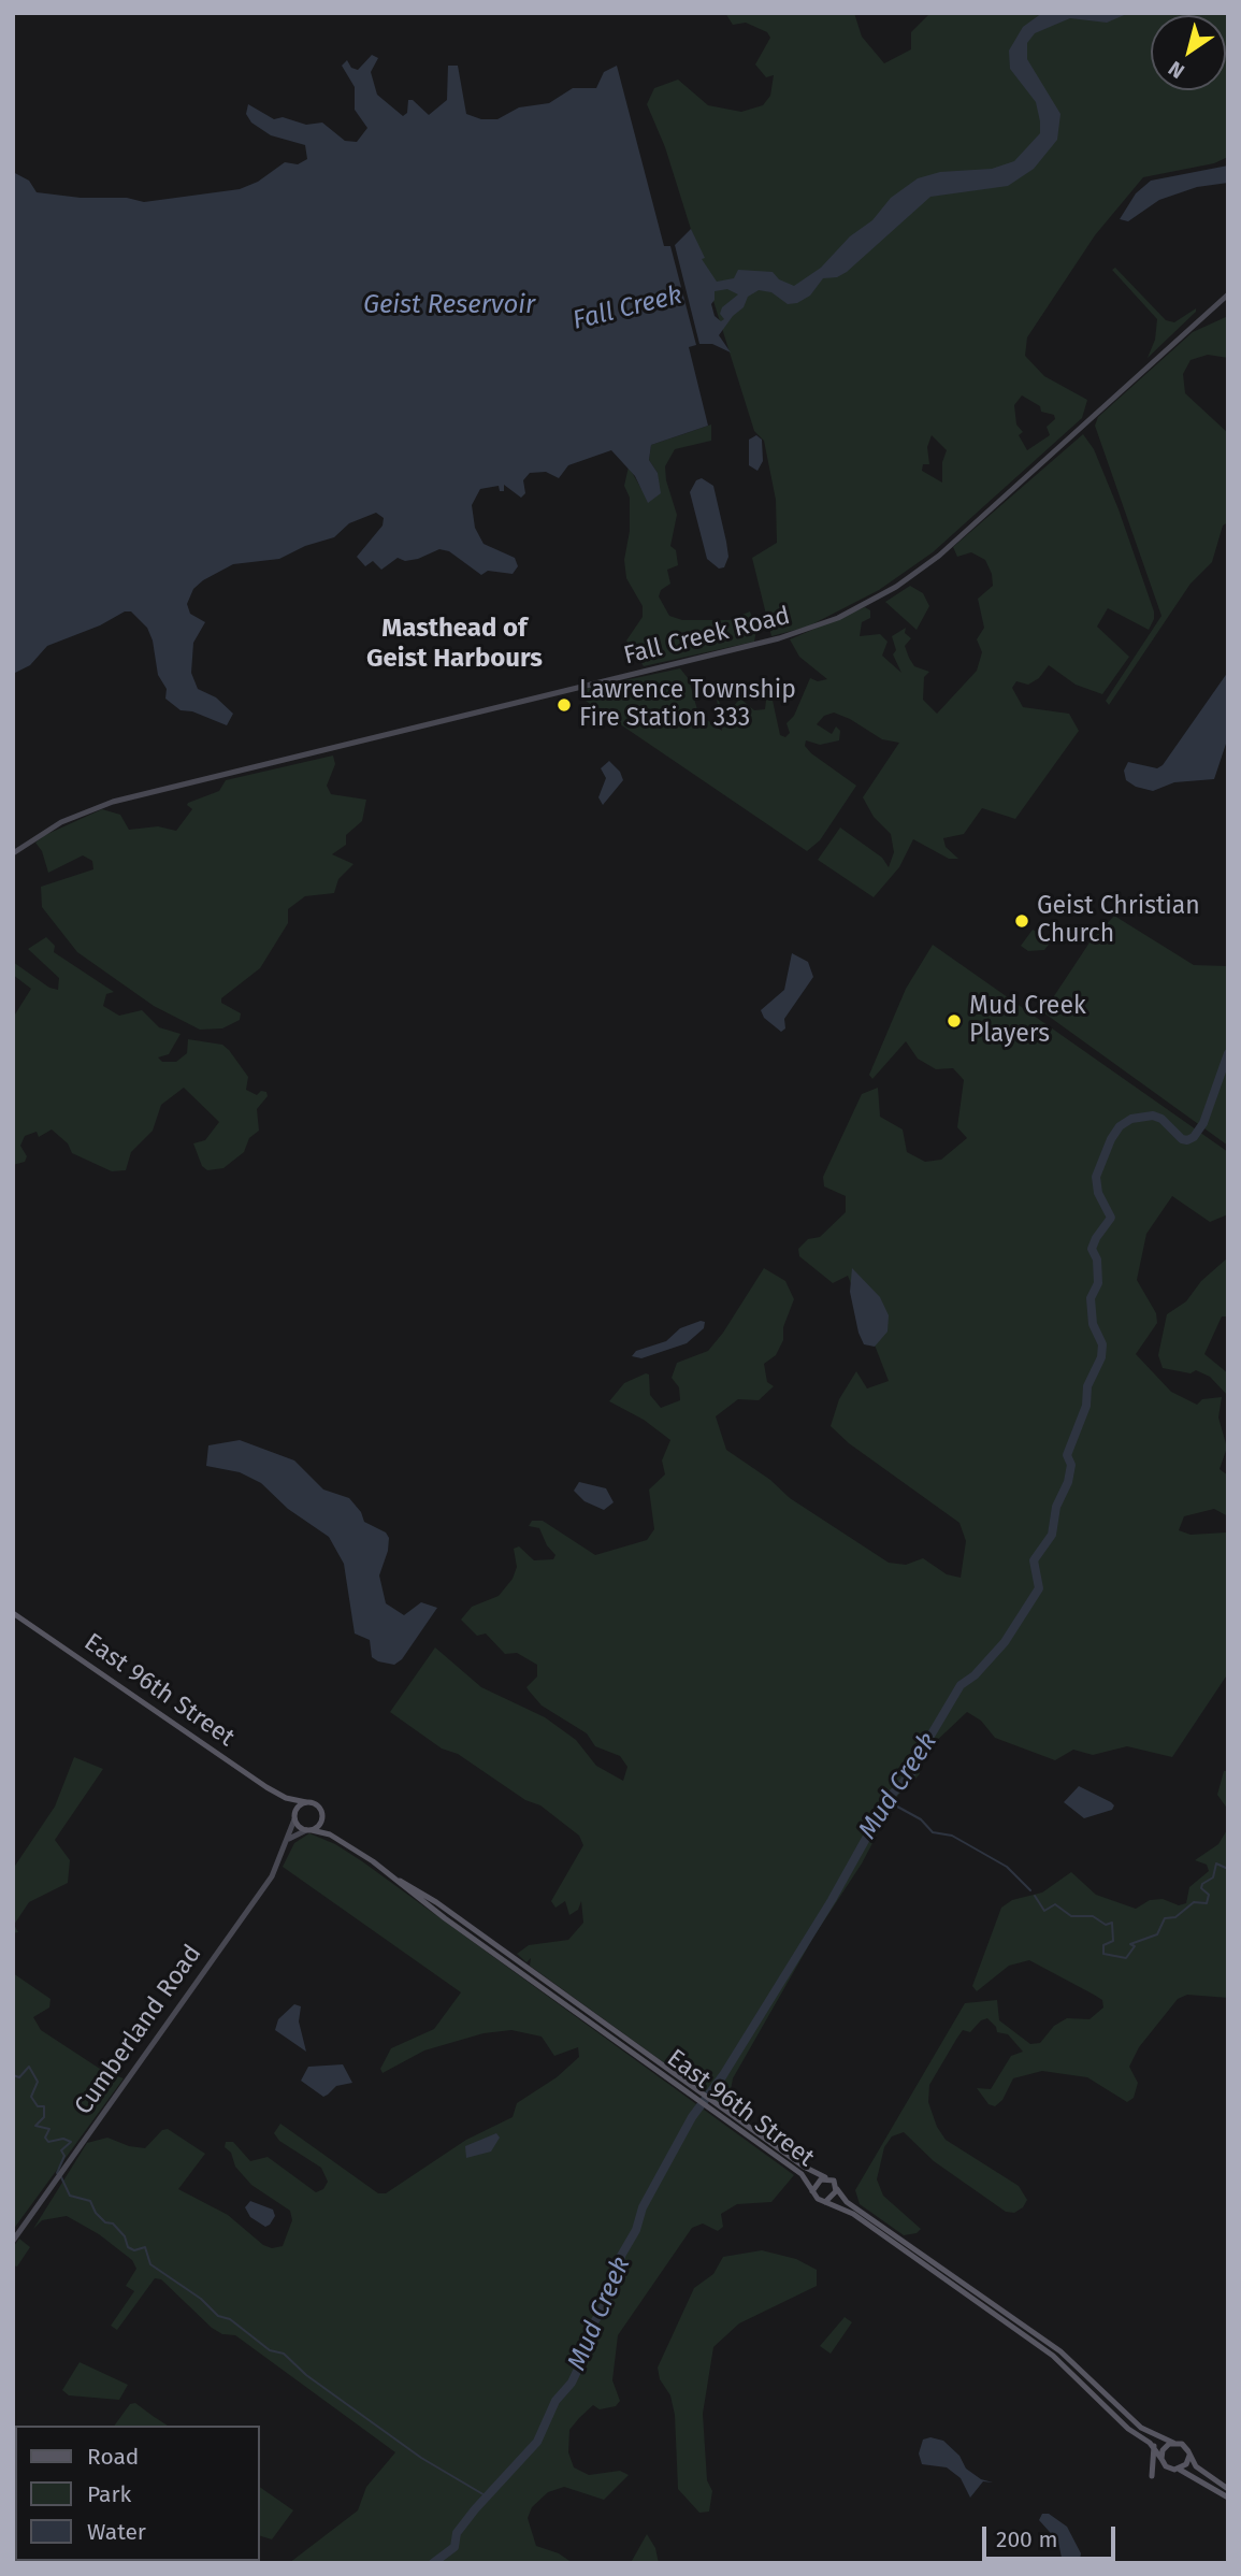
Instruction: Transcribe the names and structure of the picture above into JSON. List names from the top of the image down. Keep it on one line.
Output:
{"streets":{"main road":["Fall Creek Road","East 96th Street","Cumberland Road"]},"crossings":[["East 96th Street","Cumberland Road"]],"districts":["Masthead of Geist Harbours"],"water":["Geist Reservoir","Fall Creek","Mud Creek"],"places":["Lawrence Township Fire Station 333","Geist Christian Church","Mud Creek Players"],"legend":["Road","Park","Water"],"scale_bar":"200 m","north":"bottom left"}
